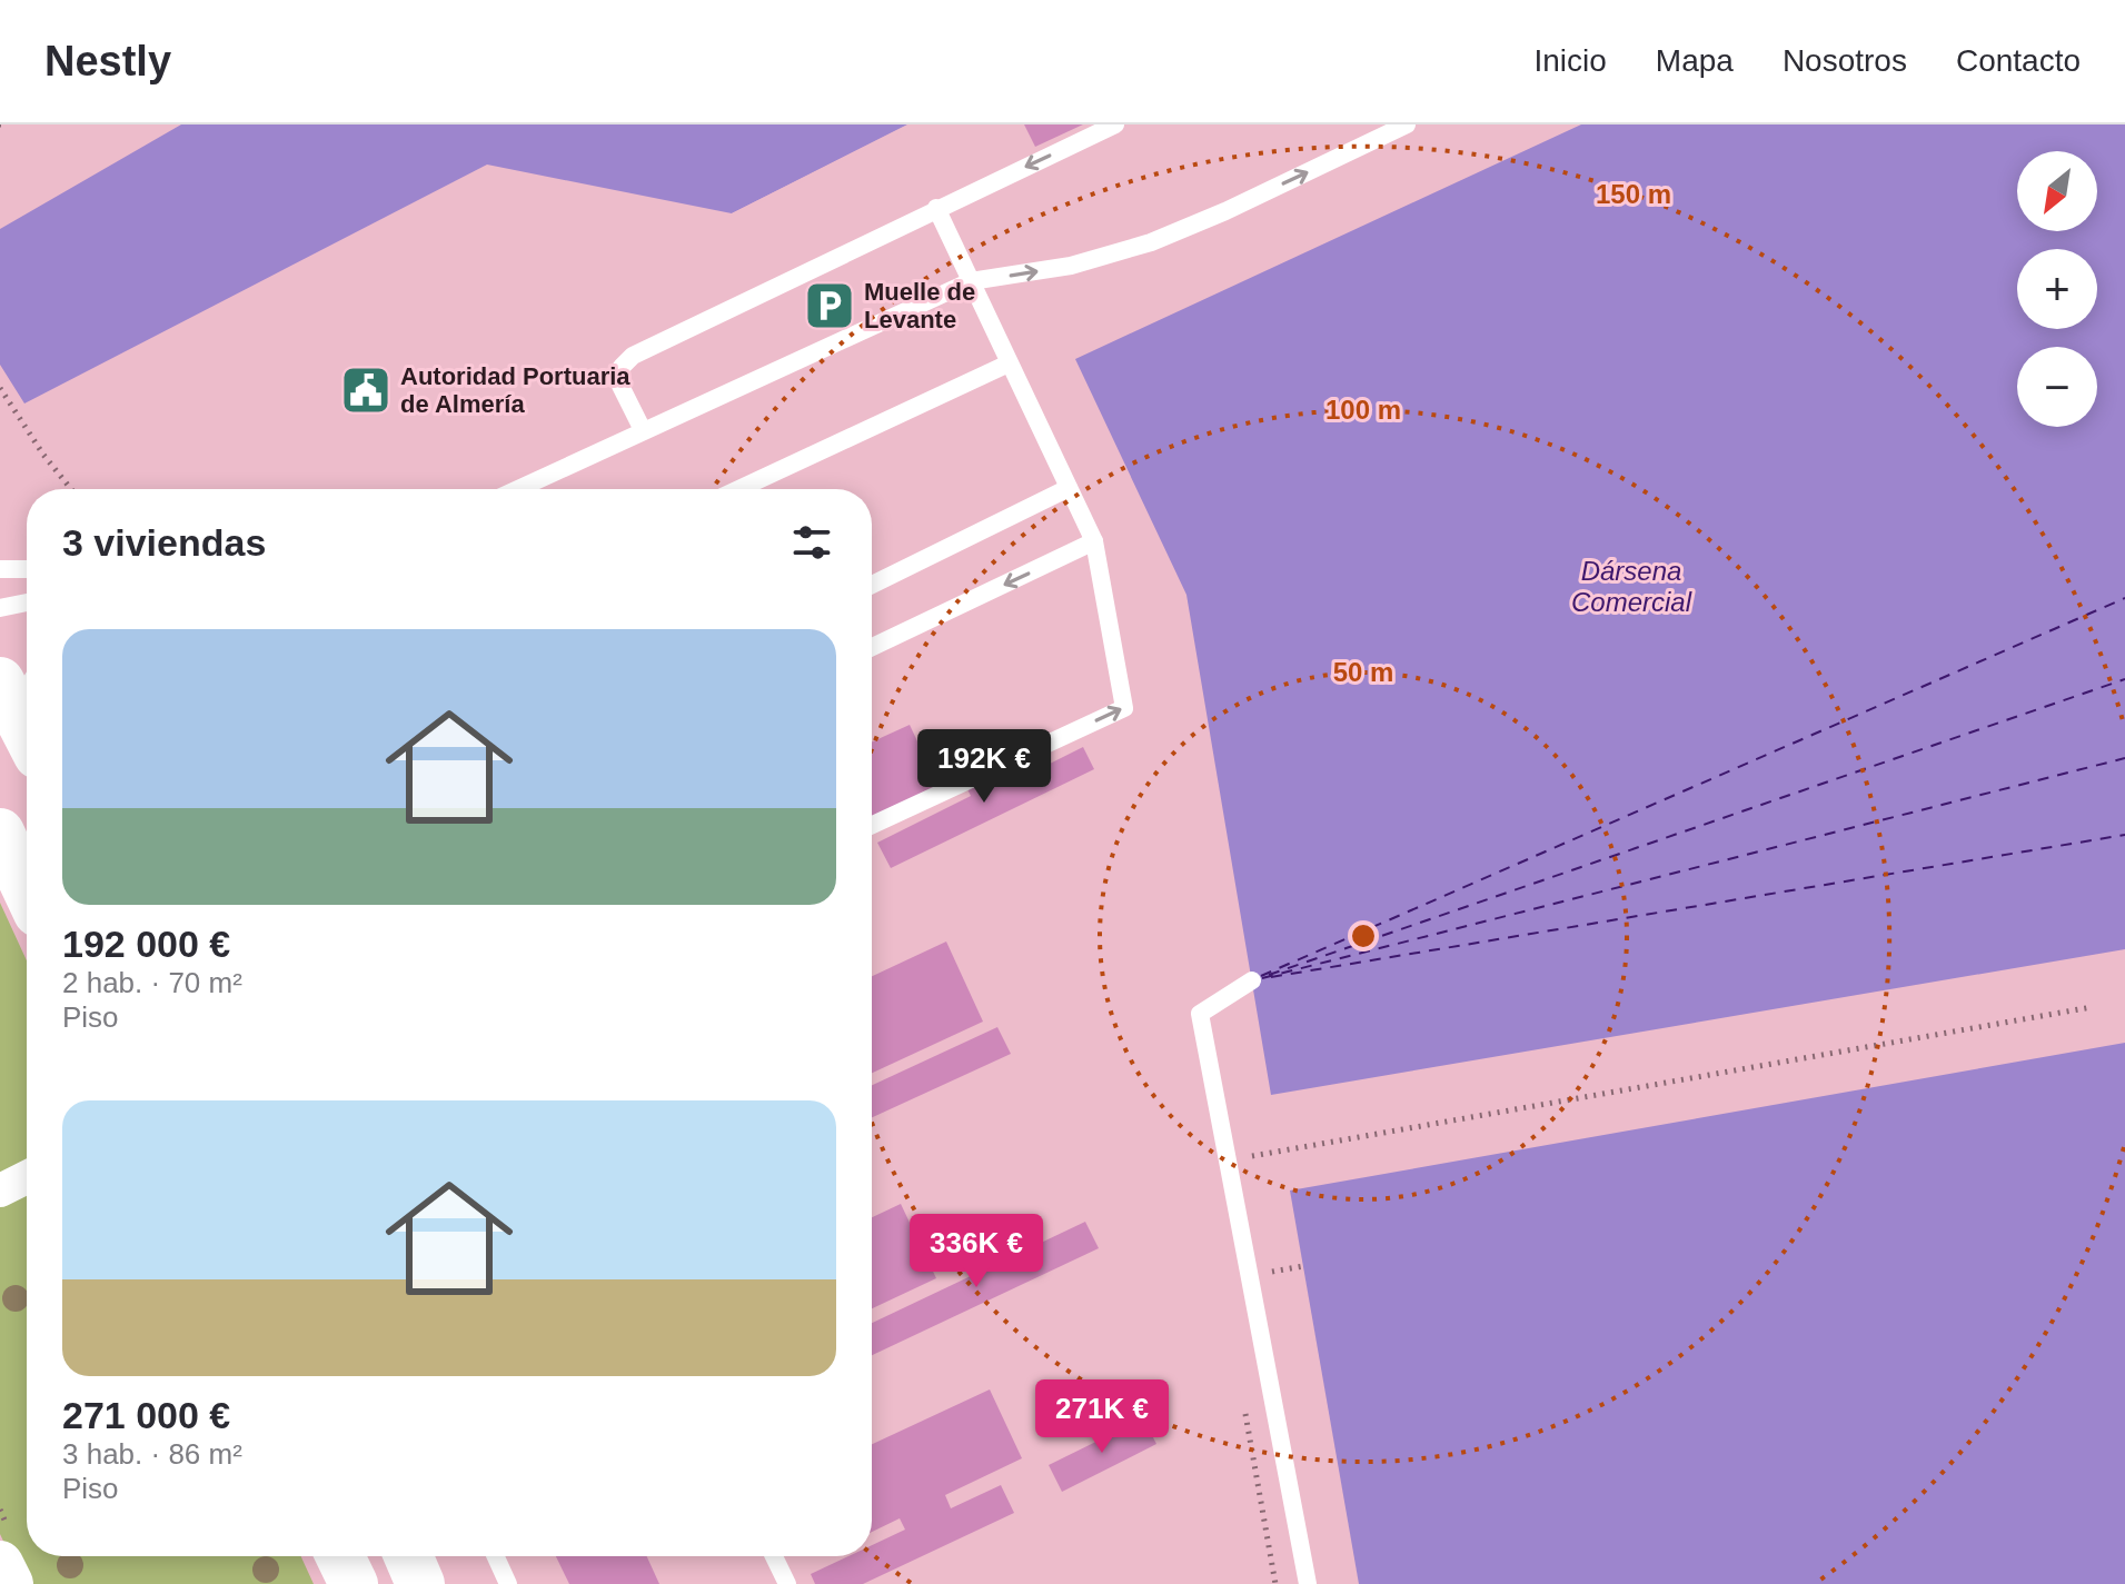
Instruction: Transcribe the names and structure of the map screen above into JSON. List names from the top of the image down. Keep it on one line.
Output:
{"water":["Dársena Comercial"],"places":{"parking":["Muelle de Levante"],"public building":["Autoridad Portuaria de Almería"]},"north":"bottom left","page":{"header":"Nestly","nav":["Inicio","Mapa","Nosotros","Contacto"],"map_buttons":["+","−"],"heading":"3 viviendas","list":[{"name":"192 000 €","note":"2 hab. · 70 m² · Piso"},{"name":"271 000 €","note":"3 hab. · 86 m² · Piso"}],"price":["192K €","336K €","271K €"]},"rings":["150 m","100 m","50 m"]}
